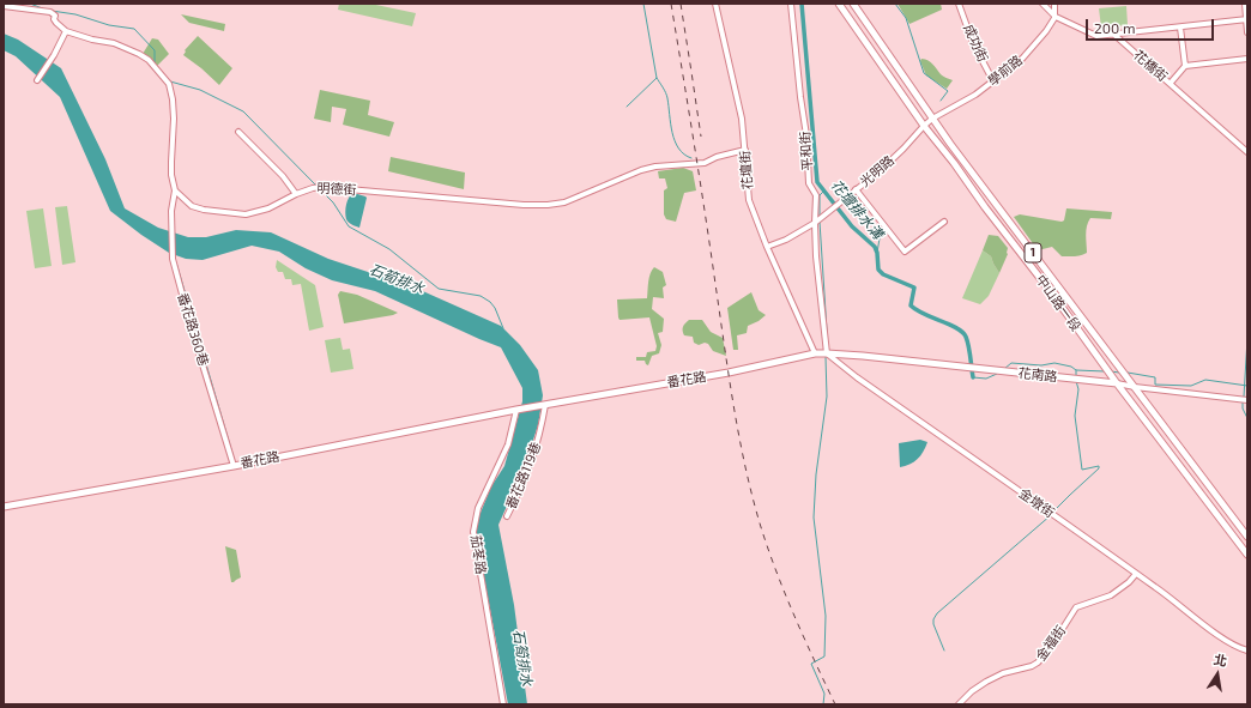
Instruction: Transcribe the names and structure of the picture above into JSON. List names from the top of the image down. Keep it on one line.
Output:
{"streets":{"main road":["1","中山路一段","花南路","番花路"],"street":["成功街","花橋街","學前路","平和街","花壇街","光明路","明德街","番花路360巷","番花路119巷","金墩街","茄苳路","金福街"]},"crossings":[["成功街","學前路"],["學前路","光明路"],["學前路","中山路一段"],["平和街","光明路"],["平和街","花南路"],["平和街","番花路"],["平和街","金墩街"],["花壇街","光明路"],["花壇街","明德街"],["花壇街","番花路"],["光明路","中山路一段"],["明德街","番花路360巷"],["中山路一段","花南路"],["番花路360巷","番花路"],["花南路","番花路"],["花南路","金墩街"],["番花路","番花路119巷"],["番花路","金墩街"],["番花路","茄苳路"],["金墩街","金福街"]],"water":["花壇排水溝","石筍排水"],"scale_bar":"200 m","north":"top"}
